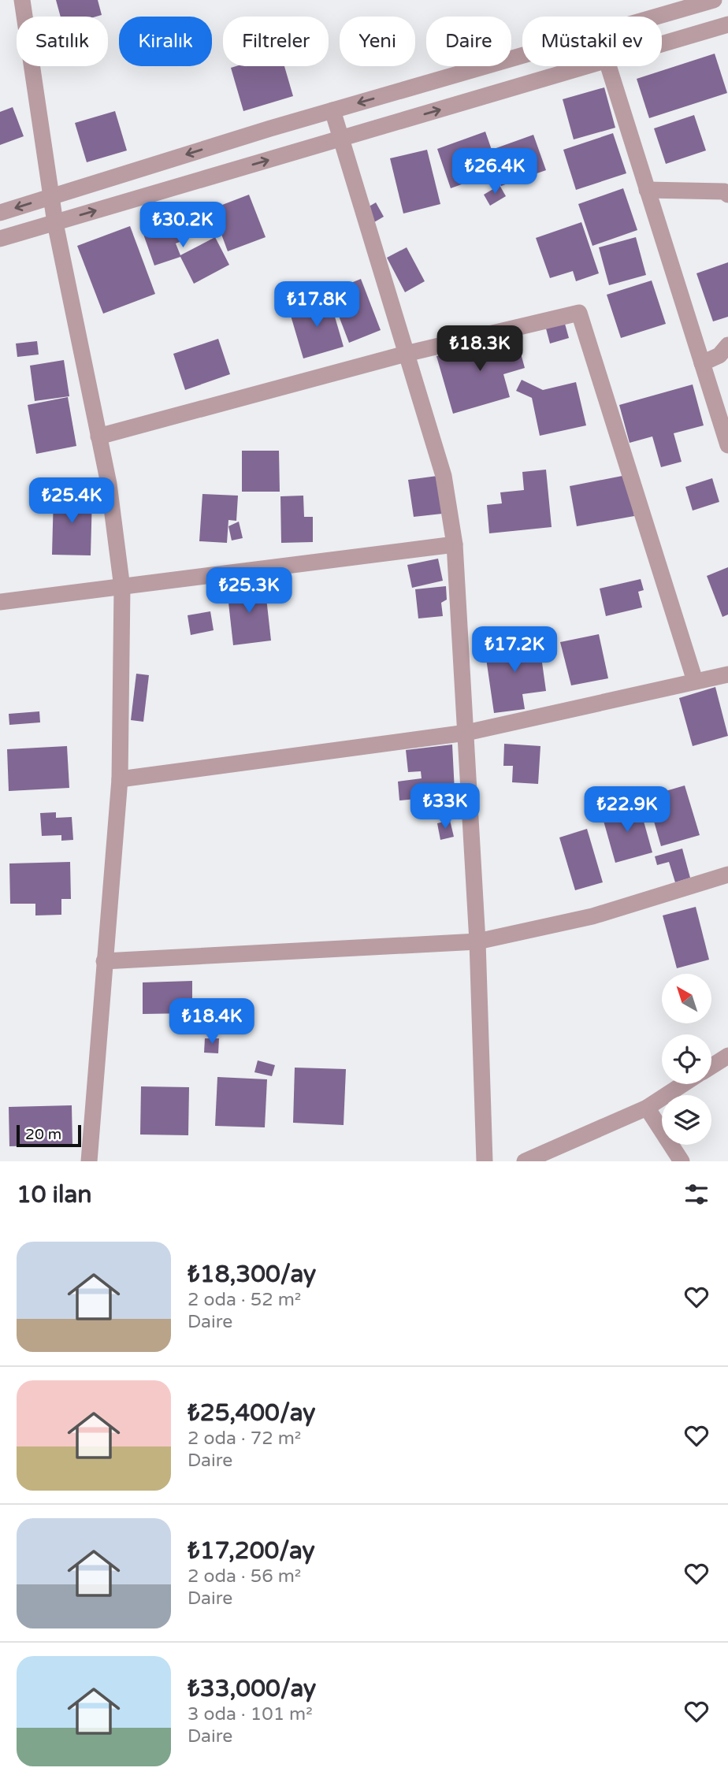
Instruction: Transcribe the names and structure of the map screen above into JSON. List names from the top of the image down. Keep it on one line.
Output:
{"scale_bar":"20 m","north":"top left","page":{"chip":["Satılık","Kiralık","Filtreler","Yeni","Daire","Müstakil ev"],"price":["₺26.4K","₺30.2K","₺17.8K","₺18.3K","₺25.4K","₺25.3K","₺17.2K","₺33K","₺22.9K","₺18.4K"],"scale":"20 m","heading":"10 ilan","list":[{"name":"₺18,300/ay","note":"2 oda · 52 m² · Daire"},{"name":"₺25,400/ay","note":"2 oda · 72 m² · Daire"},{"name":"₺17,200/ay","note":"2 oda · 56 m² · Daire"},{"name":"₺33,000/ay","note":"3 oda · 101 m² · Daire"}]}}
